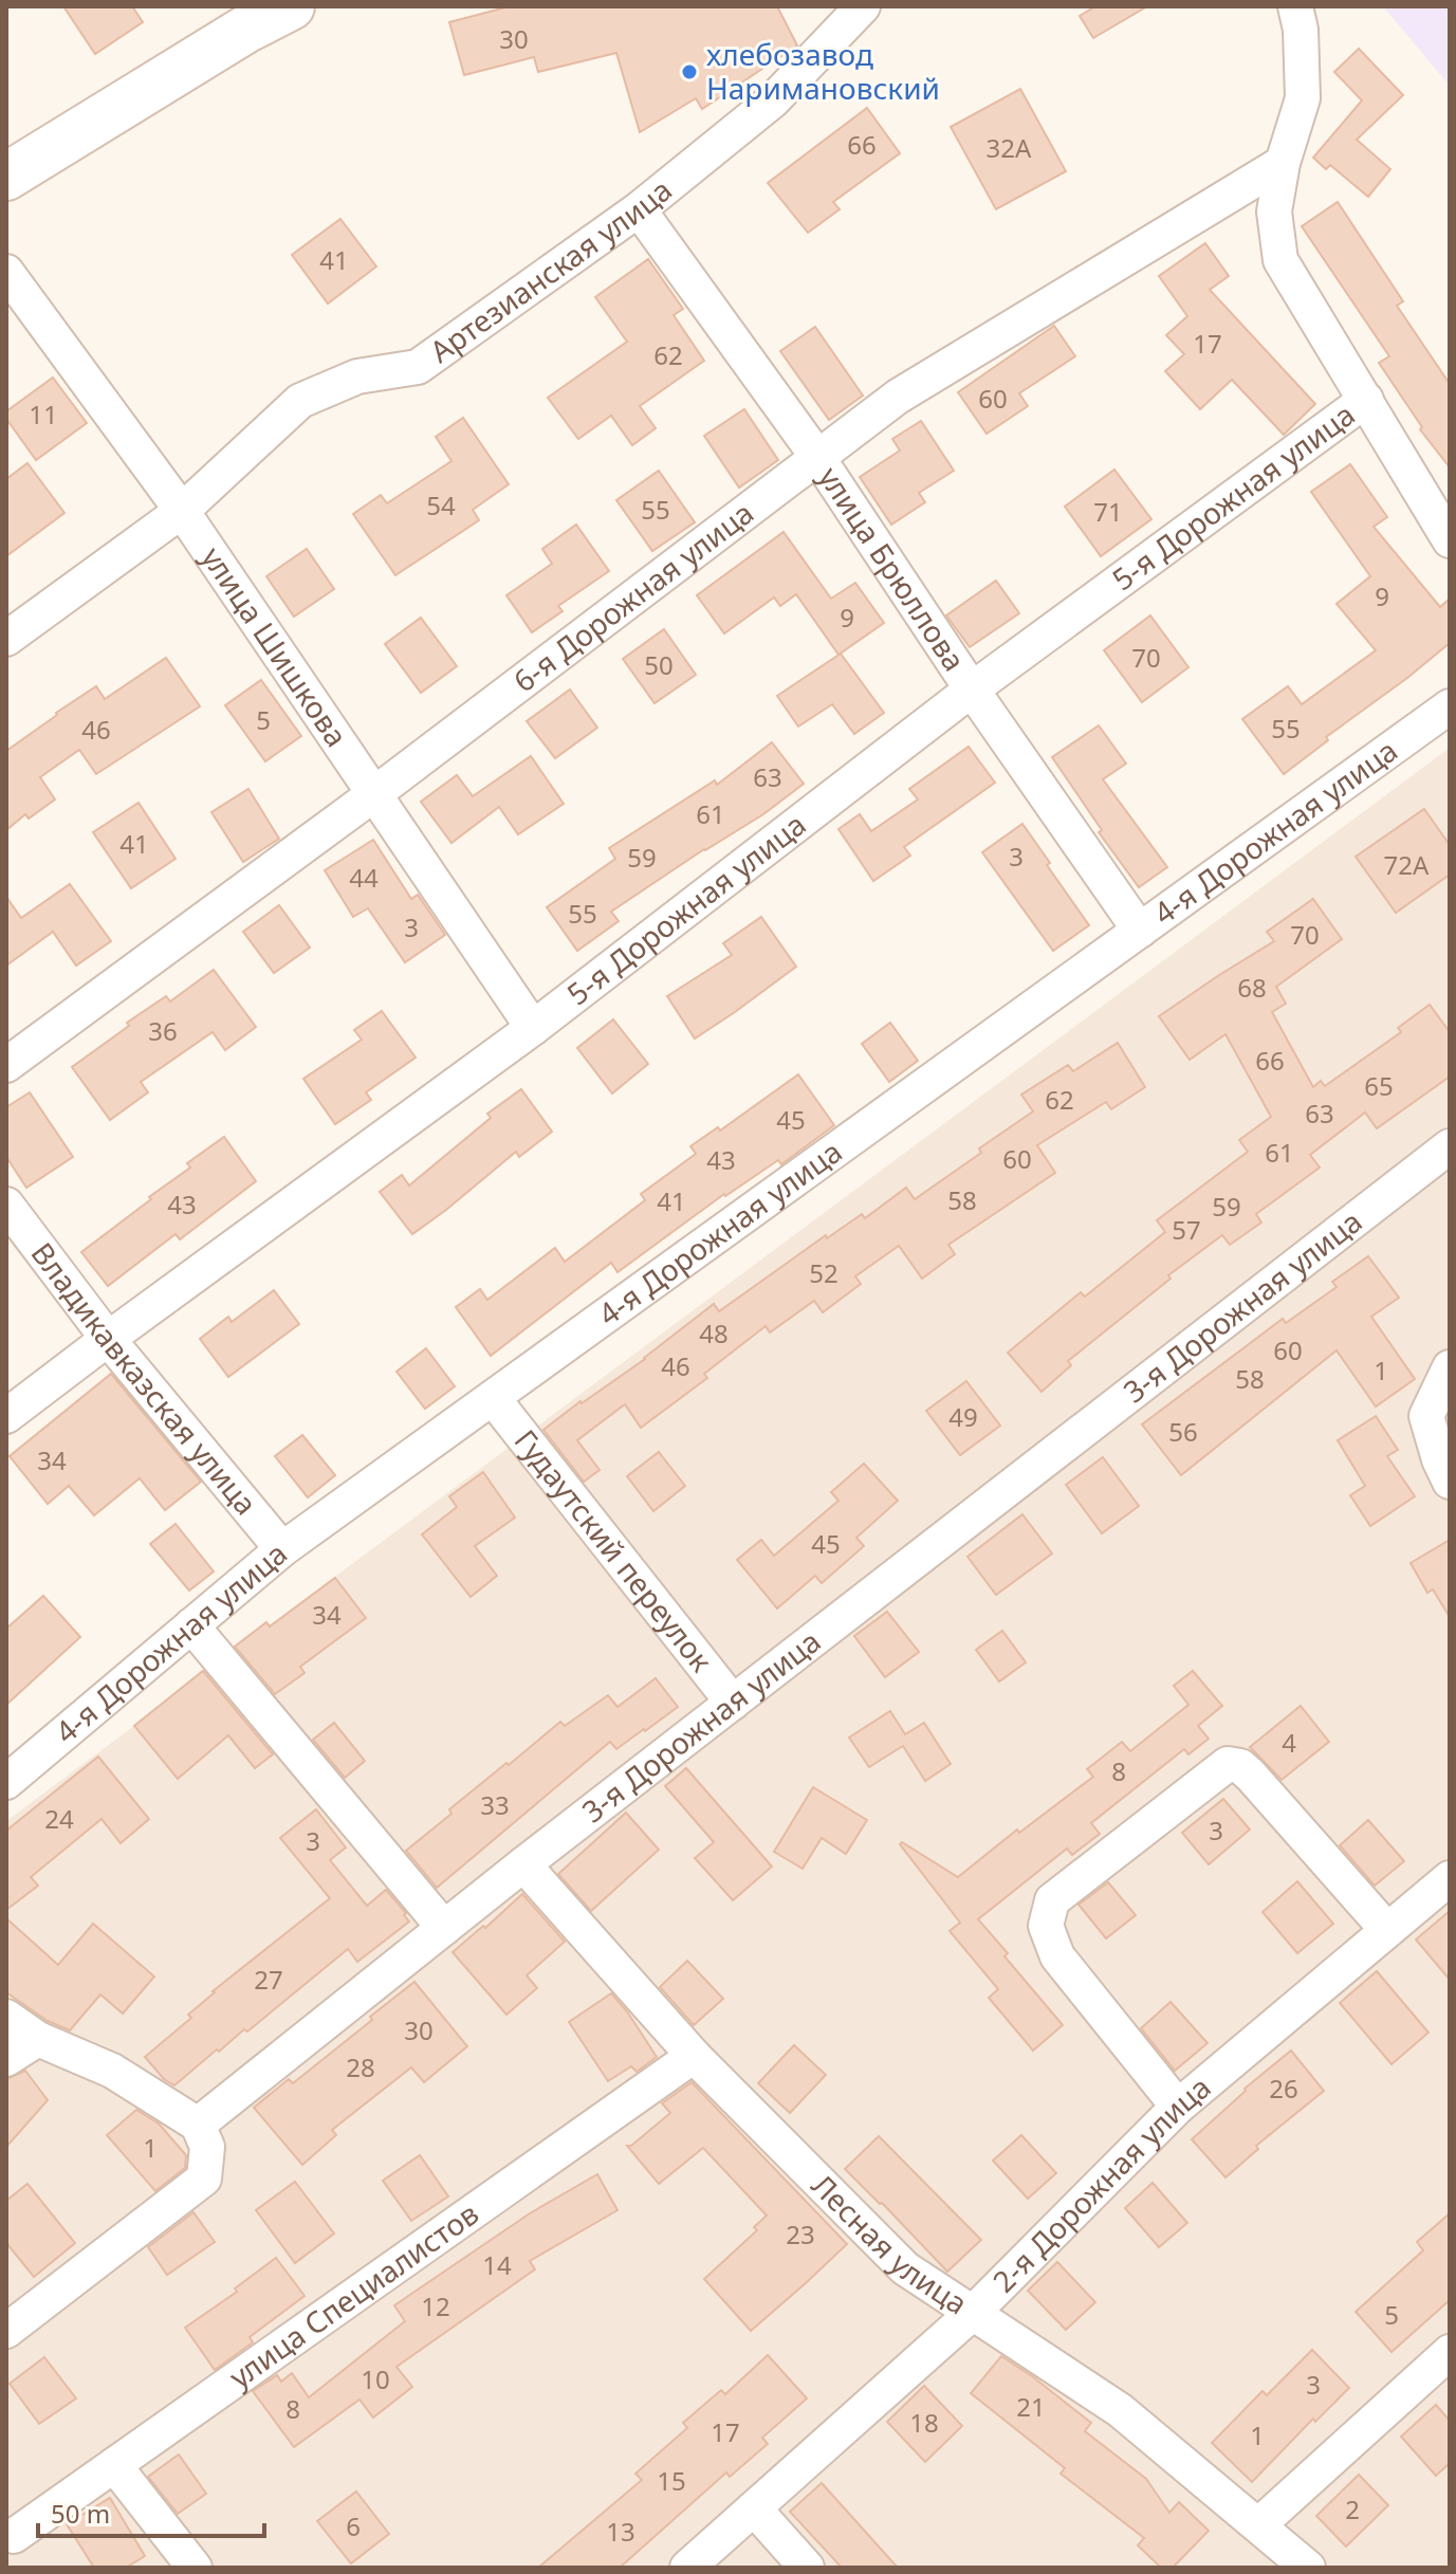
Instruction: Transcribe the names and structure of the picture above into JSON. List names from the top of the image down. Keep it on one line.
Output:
{"streets":{"street":["Артезианская улица","5-я Дорожная улица","улица Брюллова","6-я Дорожная улица","улица Шишкова","4-я Дорожная улица","3-я Дорожная улица","Владикавказская улица","Гудаутский переулок","2-я Дорожная улица","Лесная улица","улица Специалистов"]},"crossings":[["Артезианская улица","улица Брюллова"],["Артезианская улица","улица Шишкова"],["5-я Дорожная улица","улица Брюллова"],["5-я Дорожная улица","улица Шишкова"],["5-я Дорожная улица","Владикавказская улица"],["улица Брюллова","6-я Дорожная улица"],["улица Брюллова","4-я Дорожная улица"],["6-я Дорожная улица","улица Шишкова"],["4-я Дорожная улица","Владикавказская улица"],["4-я Дорожная улица","Гудаутский переулок"],["3-я Дорожная улица","Гудаутский переулок"],["3-я Дорожная улица","Лесная улица"],["2-я Дорожная улица","Лесная улица"],["Лесная улица","улица Специалистов"]],"places":["хлебозавод Наримановский"],"house_numbers":["30","66","32А","41","17","62","60","11","54","55","71","9","9","70","50","5","55","46","63","61","41","3","59","72А","44","55","3","70","68","36","66","65","62","63","45","61","60","43","58","41","43","59","57","52","48","60","46","1","58","49","56","34","45","34","4","8","33","24","3","3","27","30","28","26","1","23","14","12","5","10","3","21","8","18","17","1","15","2","6","13"],"scale_bar":"50 m"}
